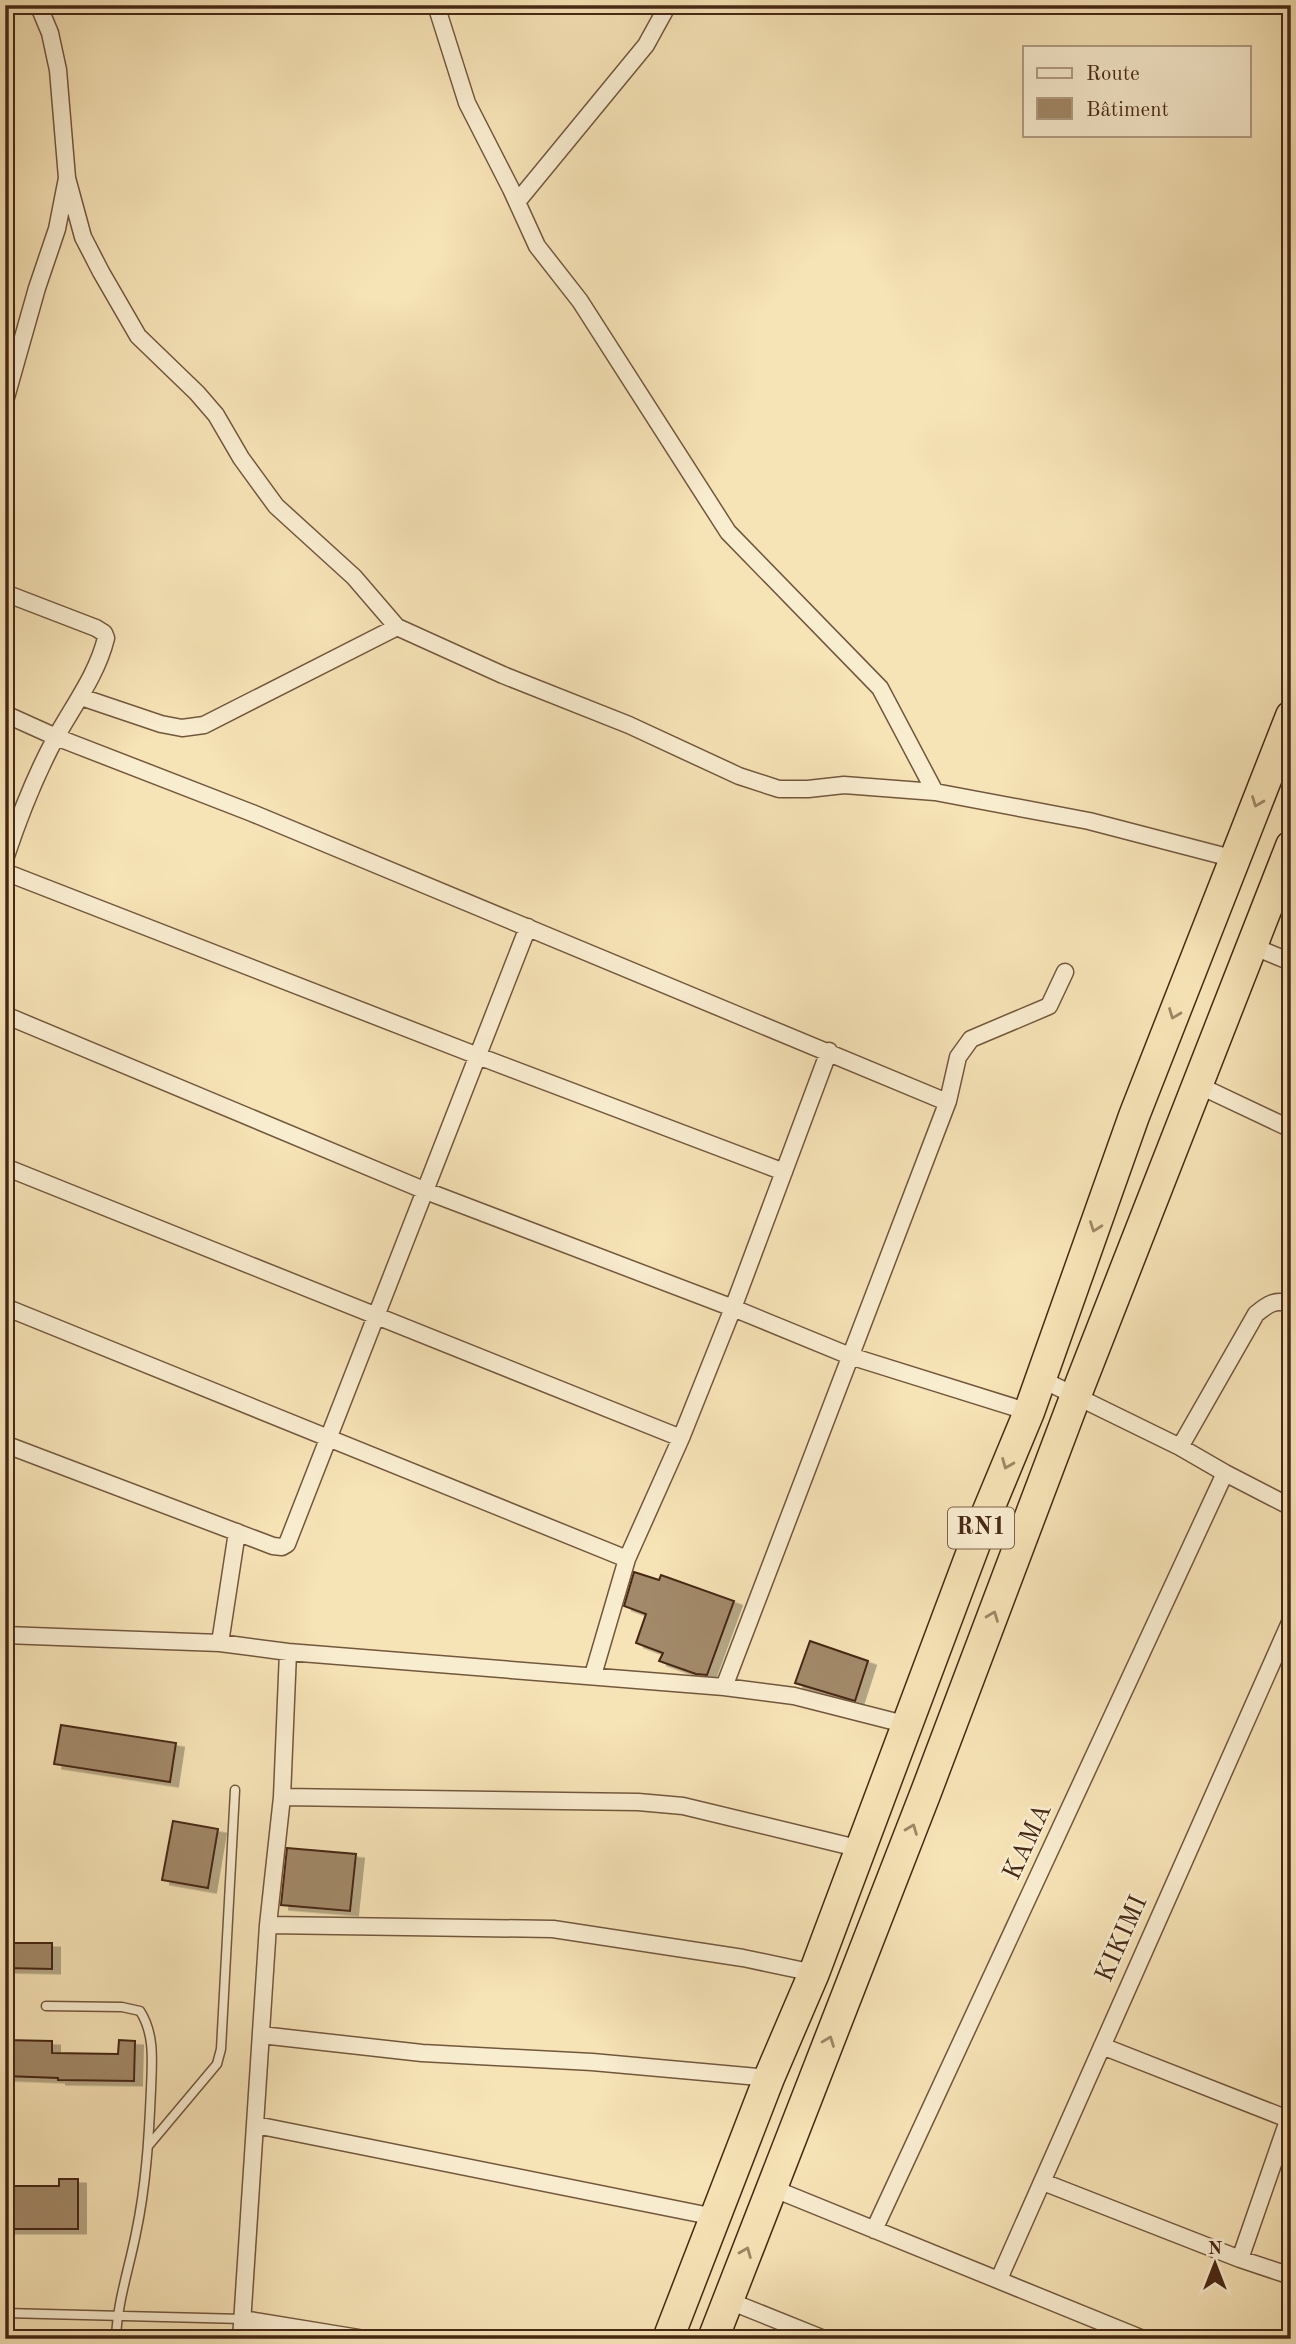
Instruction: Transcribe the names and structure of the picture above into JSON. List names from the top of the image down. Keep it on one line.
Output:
{"streets":{"highway":["RN1"],"street":["KAMA","KIKIMI"]},"legend":["Route","Bâtiment"],"north":"top"}
